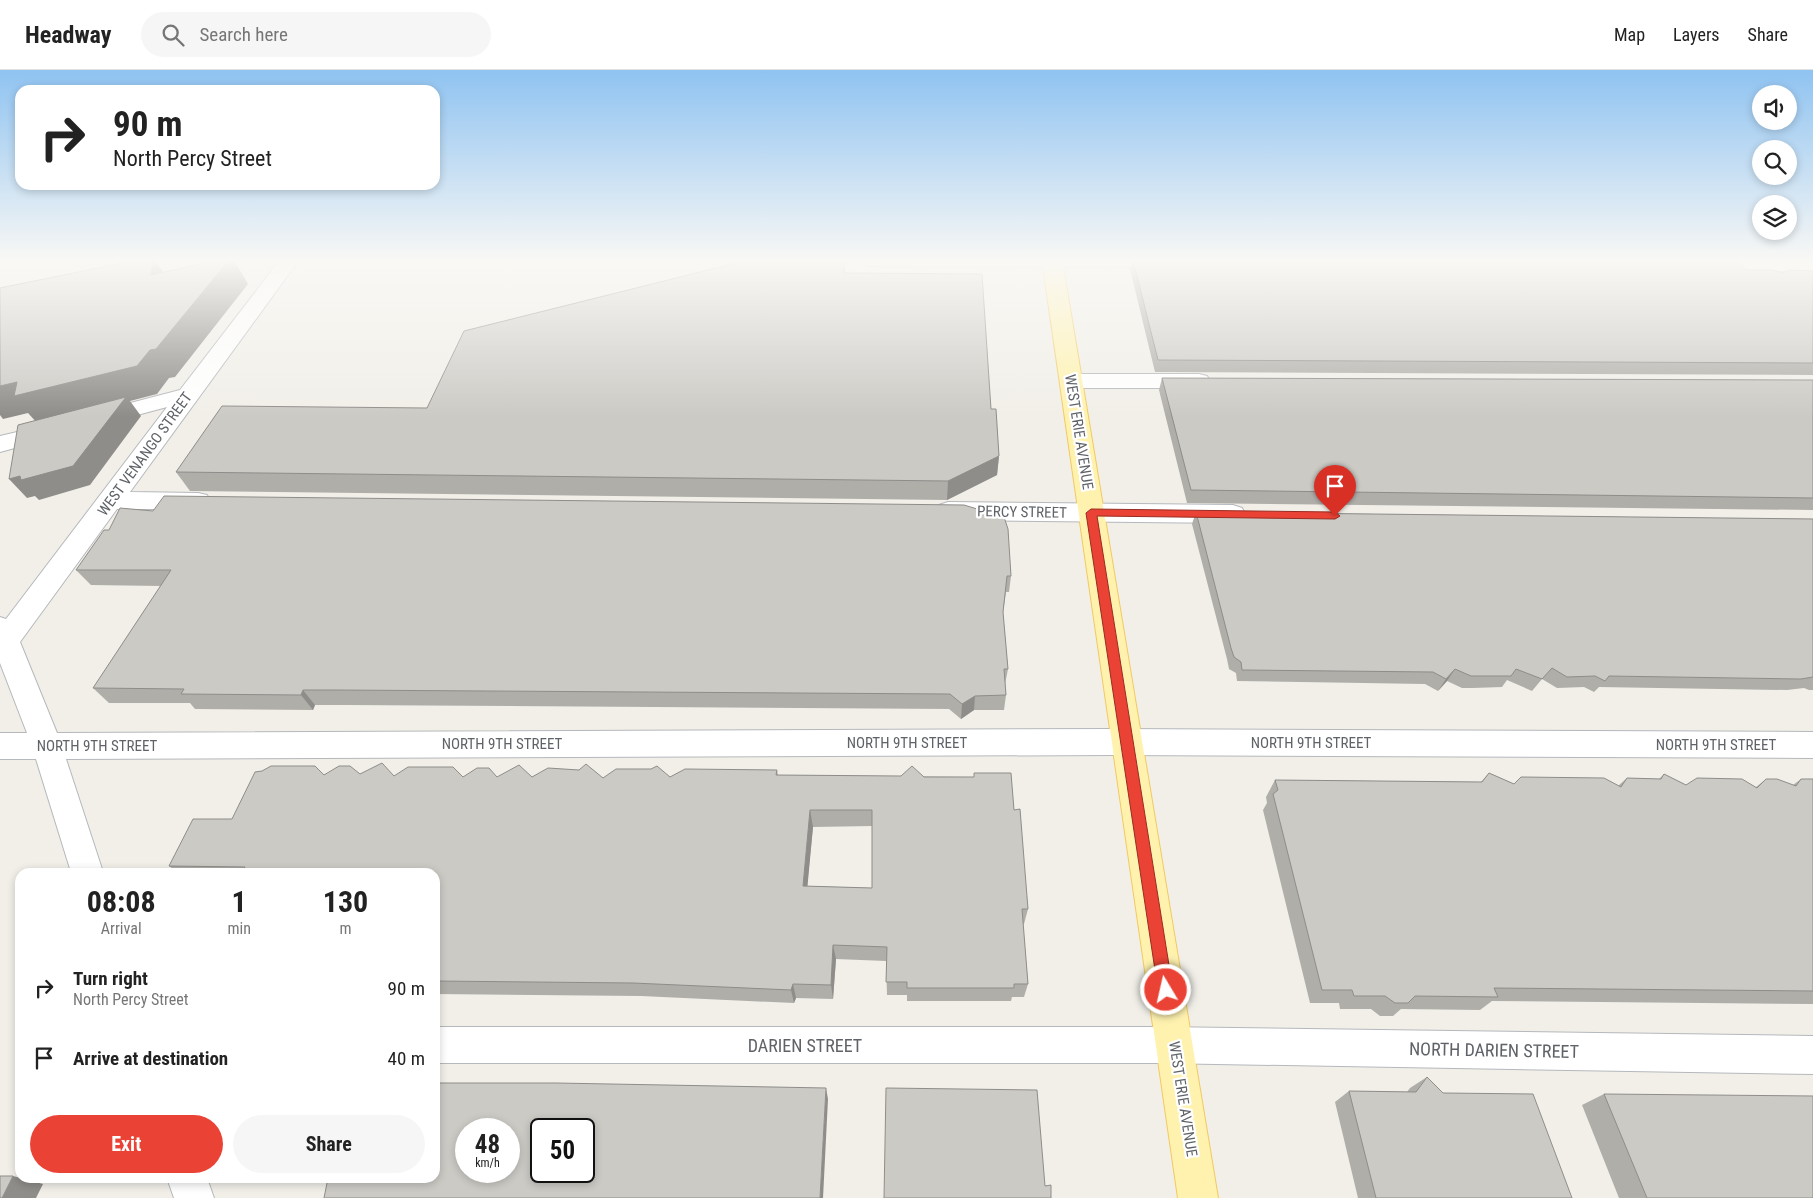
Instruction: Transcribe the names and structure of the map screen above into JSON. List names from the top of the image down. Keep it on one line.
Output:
{"streets":{"main road":["WEST ERIE AVENUE"],"street":["WEST VENANGO STREET","PERCY STREET","NORTH 9TH STREET","DARIEN STREET","NORTH DARIEN STREET"]},"crossings":[["WEST ERIE AVENUE","PERCY STREET"],["WEST ERIE AVENUE","NORTH 9TH STREET"],["WEST ERIE AVENUE","DARIEN STREET"],["WEST ERIE AVENUE","NORTH DARIEN STREET"],["DARIEN STREET","NORTH DARIEN STREET"]],"page":{"header":"Headway","search":"Search here","nav":["Map","Layers","Share"],"turn":["90 m","North Percy Street"],"eta":["08:08","Arrival","1","min","130","m"],"list":[{"name":"Turn right","note":"North Percy Street","value":"90 m"},{"name":"Arrive at destination","value":"40 m"}],"buttons":["Exit","Share"],"speed":"48 km/h","limit":"50"}}
